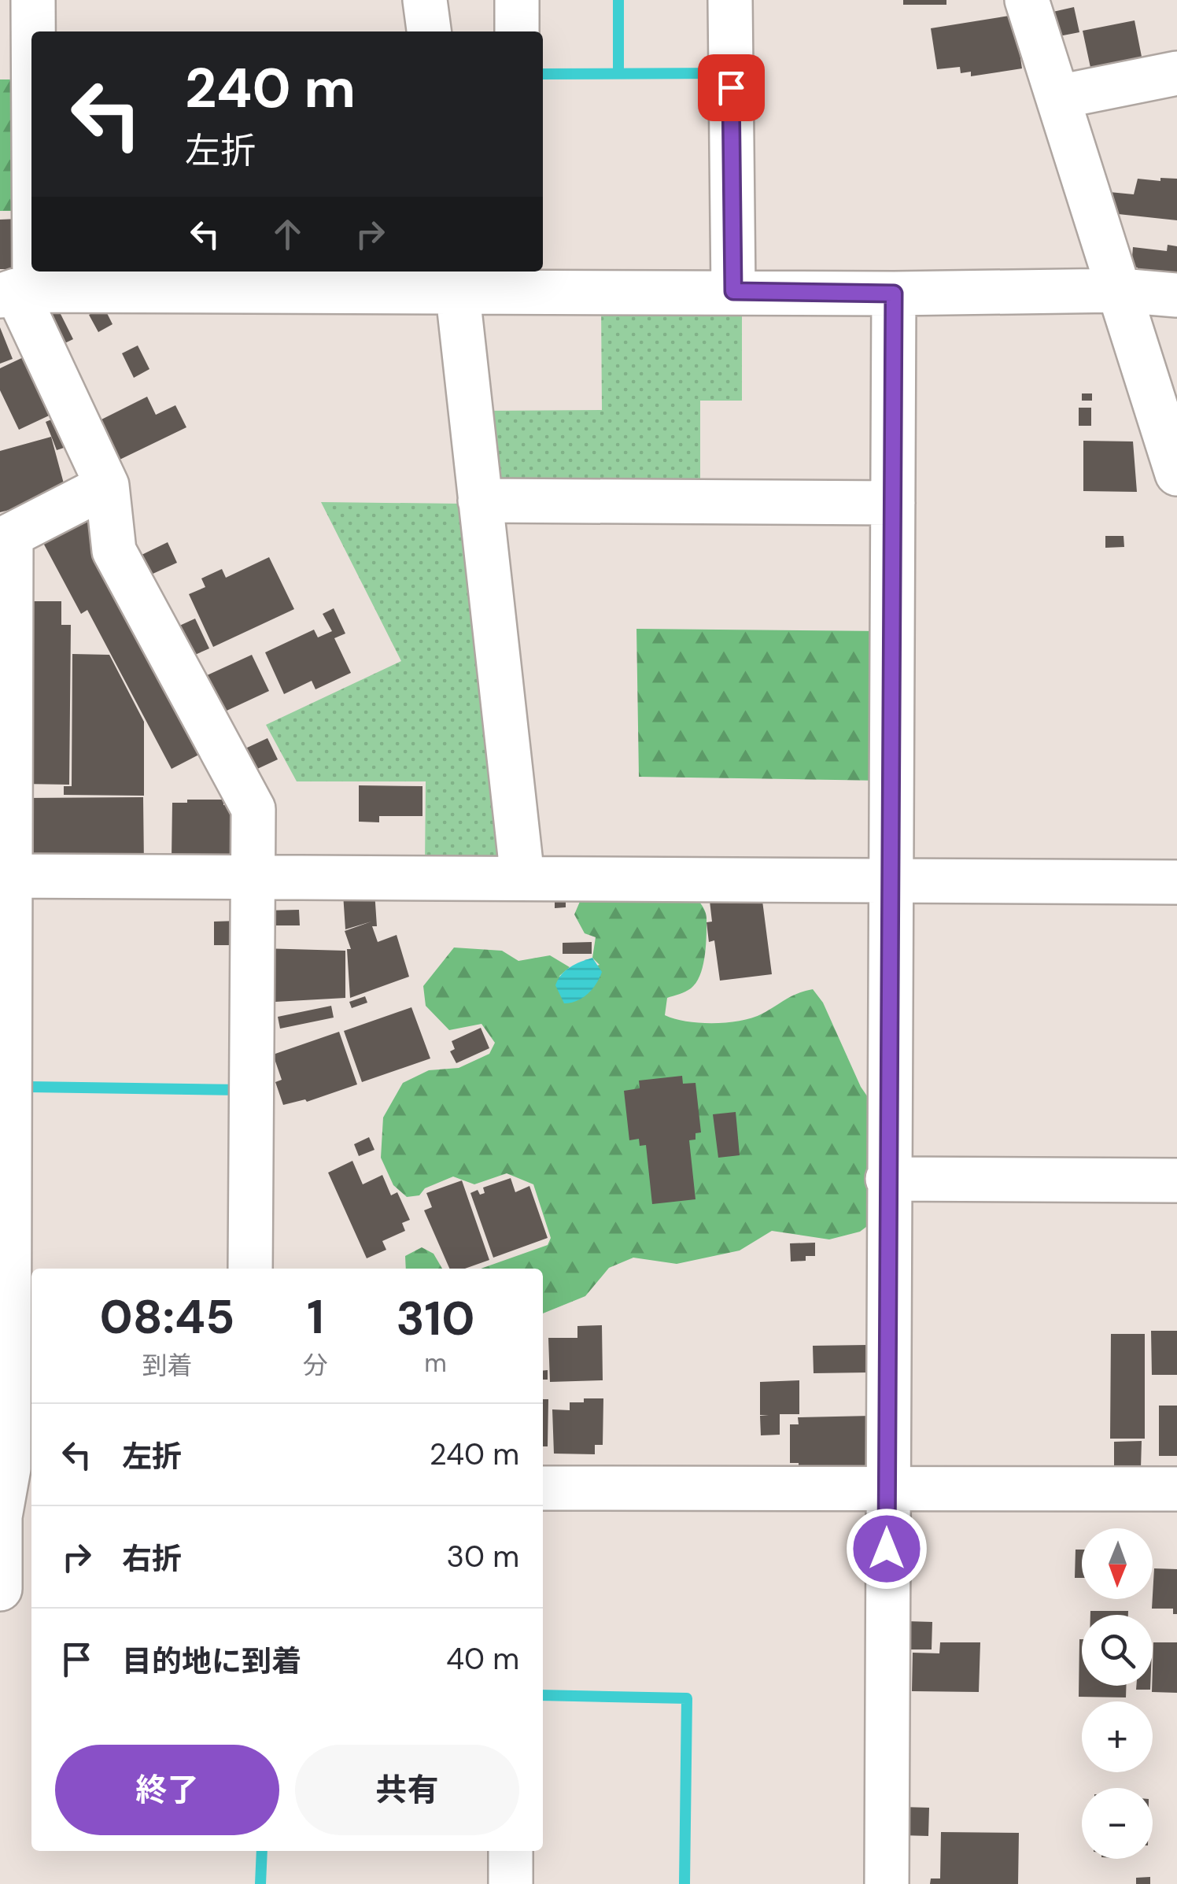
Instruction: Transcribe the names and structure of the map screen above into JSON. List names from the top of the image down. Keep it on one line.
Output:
{"north":"bottom","page":{"turn":["240 m","左折"],"eta":["08:45","到着","1","分","310","m"],"list":[{"name":"左折","value":"240 m"},{"name":"右折","value":"30 m"},{"name":"目的地に到着","value":"40 m"}],"map_buttons":["+","−"],"buttons":["終了","共有"]}}
